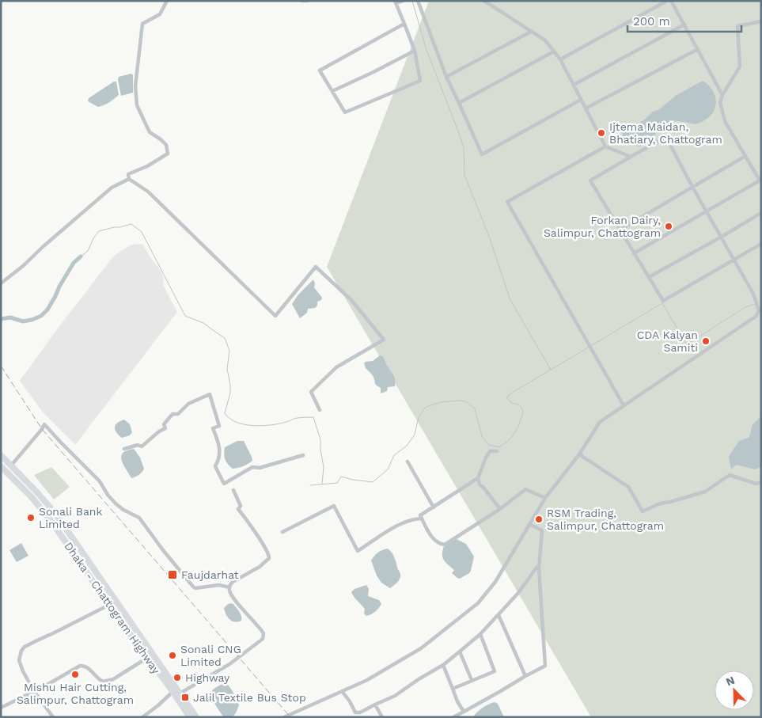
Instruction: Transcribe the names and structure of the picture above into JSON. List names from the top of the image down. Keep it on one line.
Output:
{"streets":{"highway":["Dhaka - Chattogram Highway"]},"places":{"other":["Ijtema Maidan, Bhatiary, Chattogram","Forkan Dairy, Salimpur, Chattogram","CDA Kalyan Samiti","Sonali Bank Limited","RSM Trading, Salimpur, Chattogram","Sonali CNG Limited","Mishu Hair Cutting, Salimpur, Chattogram","Highway"],"transit":["Faujdarhat","Jalil Textile Bus Stop"]},"scale_bar":"200 m","north":"top left"}
